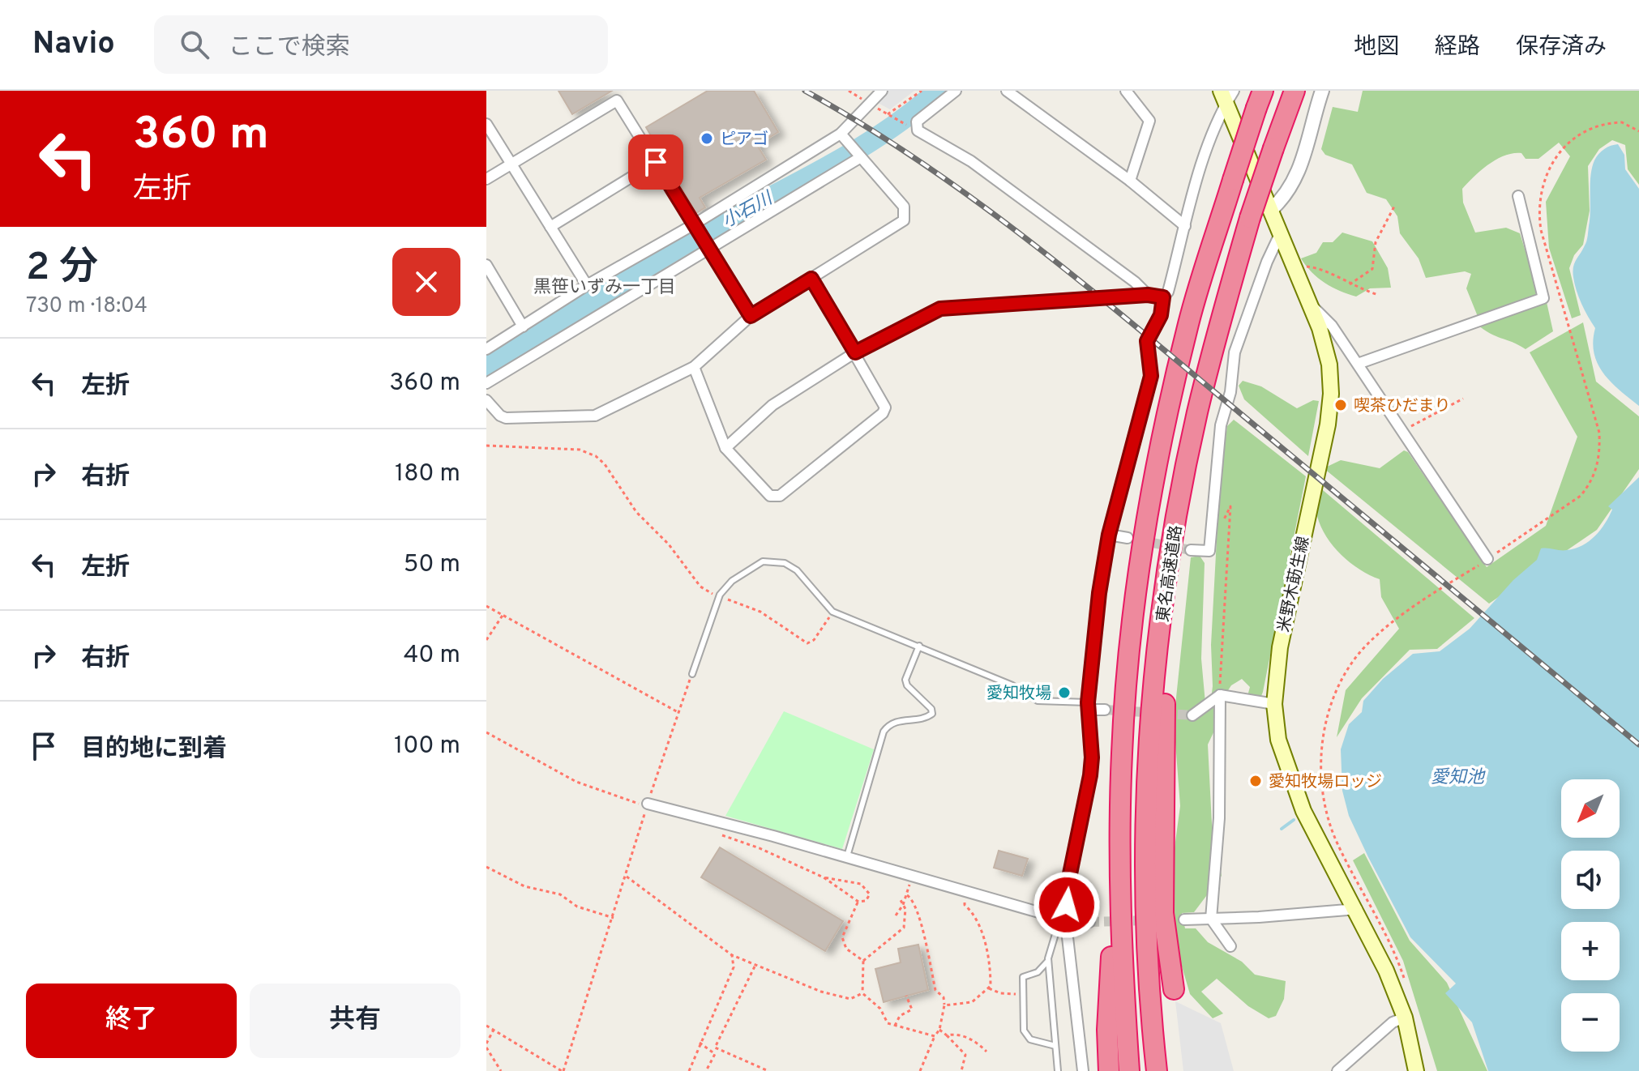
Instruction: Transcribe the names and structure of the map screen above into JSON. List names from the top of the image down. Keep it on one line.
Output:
{"streets":{"highway":["東名高速道路"],"main road":["米野木莇生線"]},"districts":["黒笹いずみ一丁目"],"water":["小石川","愛知池"],"places":["ピアゴ","喫茶ひだまり","愛知牧場","愛知牧場ロッジ"],"north":"bottom left","page":{"header":"Navio","search":"ここで検索","nav":["地図","経路","保存済み"],"turn":["360 m","左折"],"heading":["2 分","730 m · 18:04"],"list":[{"name":"左折","value":"360 m"},{"name":"右折","value":"180 m"},{"name":"左折","value":"50 m"},{"name":"右折","value":"40 m"},{"name":"目的地に到着","value":"100 m"}],"map_buttons":["+","−"],"buttons":["終了","共有"]}}
